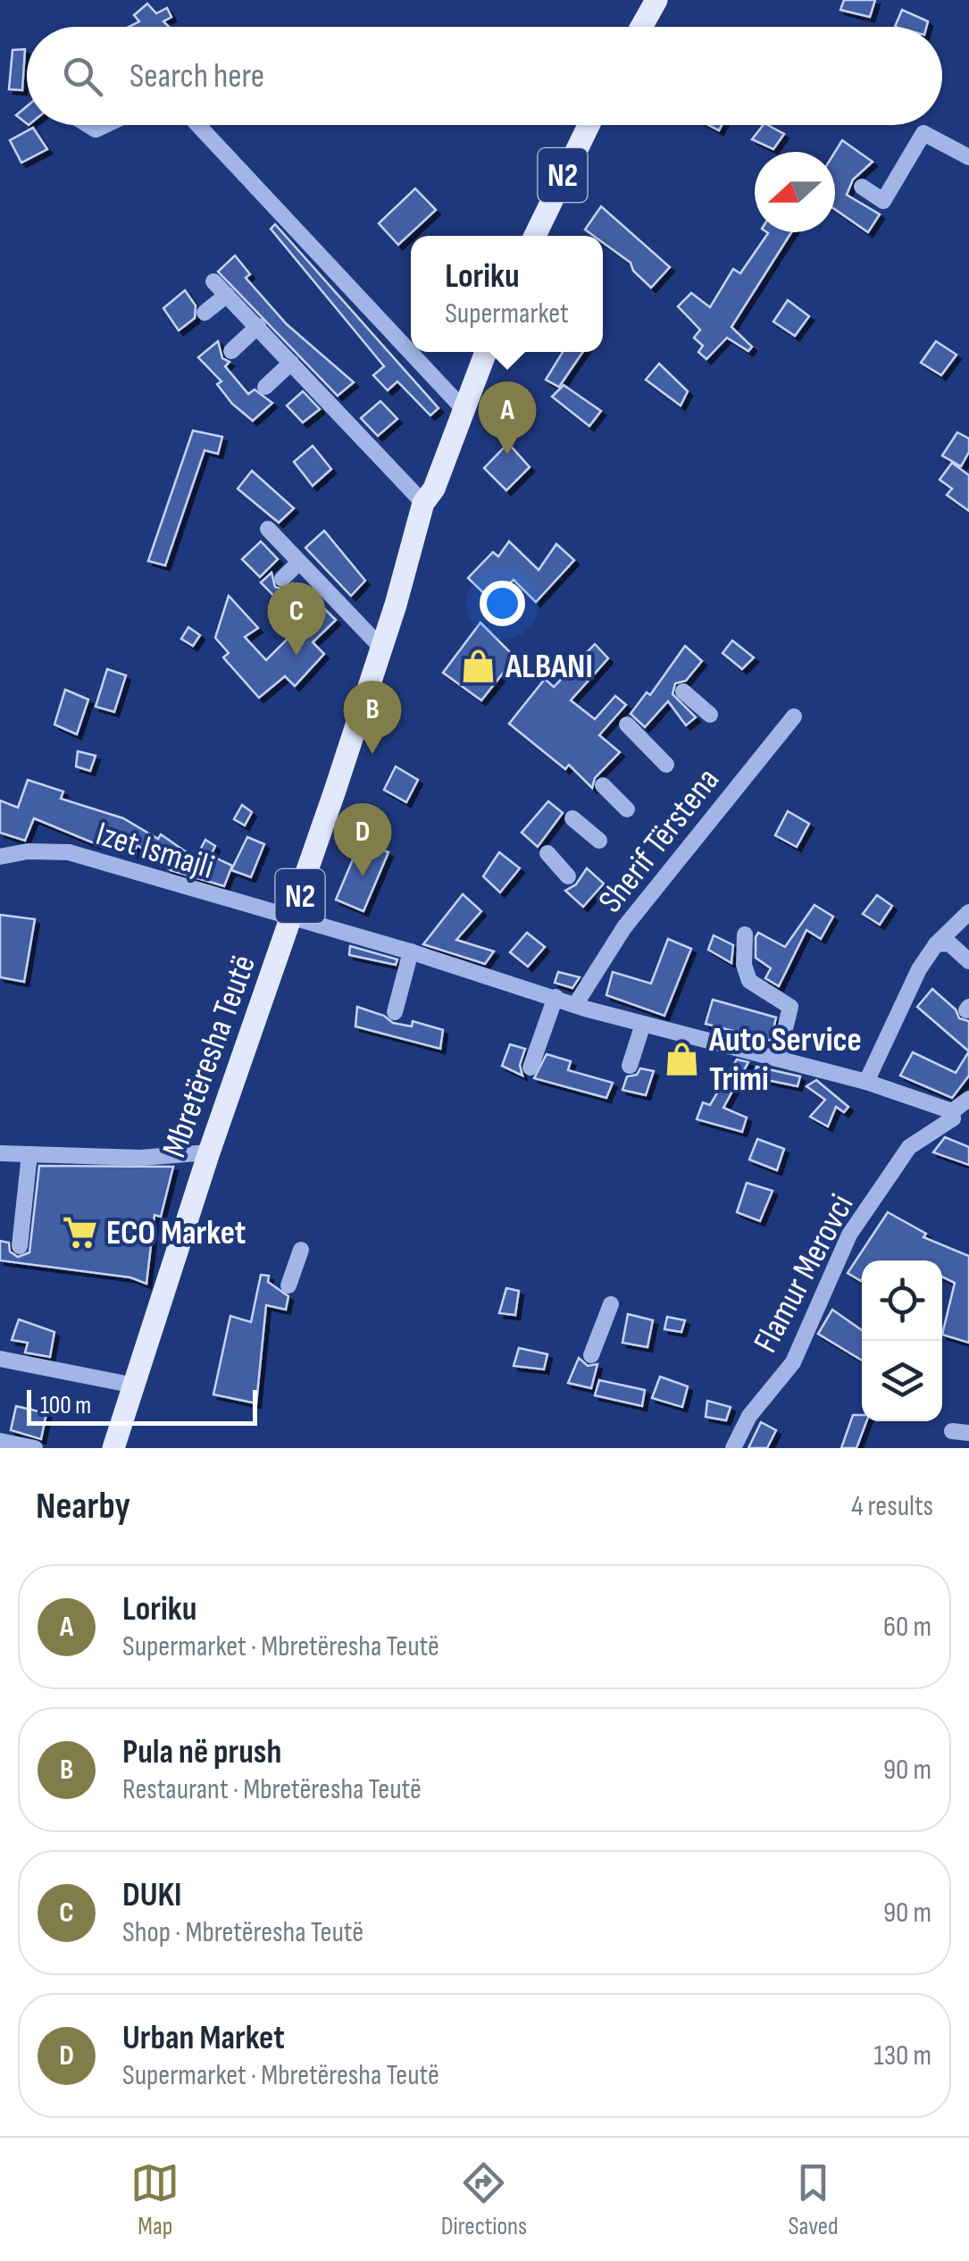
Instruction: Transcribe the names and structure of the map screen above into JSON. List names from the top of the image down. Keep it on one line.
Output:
{"streets":{"main road":["N2","Mbretëresha Teutë"],"street":["Sherif Tërstena","Izet Ismajli","Flamur Merovci"]},"crossings":[["Izet Ismajli","Mbretëresha Teutë"]],"places":{"shop":["ALBANI","Auto Service Trimi"],"supermarket":["ECO Market"]},"scale_bar":"100 m","north":"left","page":{"search":"Search here","popup":["Loriku","Supermarket"],"pins":["A","C","B","D"],"scale":"100 m","heading":["Nearby","4 results"],"list":[{"mark":"A","name":"Loriku","note":"Supermarket · Mbretëresha Teutë","value":"60 m"},{"mark":"B","name":"Pula në prush","note":"Restaurant · Mbretëresha Teutë","value":"90 m"},{"mark":"C","name":"DUKI","note":"Shop · Mbretëresha Teutë","value":"90 m"},{"mark":"D","name":"Urban Market","note":"Supermarket · Mbretëresha Teutë","value":"130 m"}],"nav":["Map","Directions","Saved"]}}
